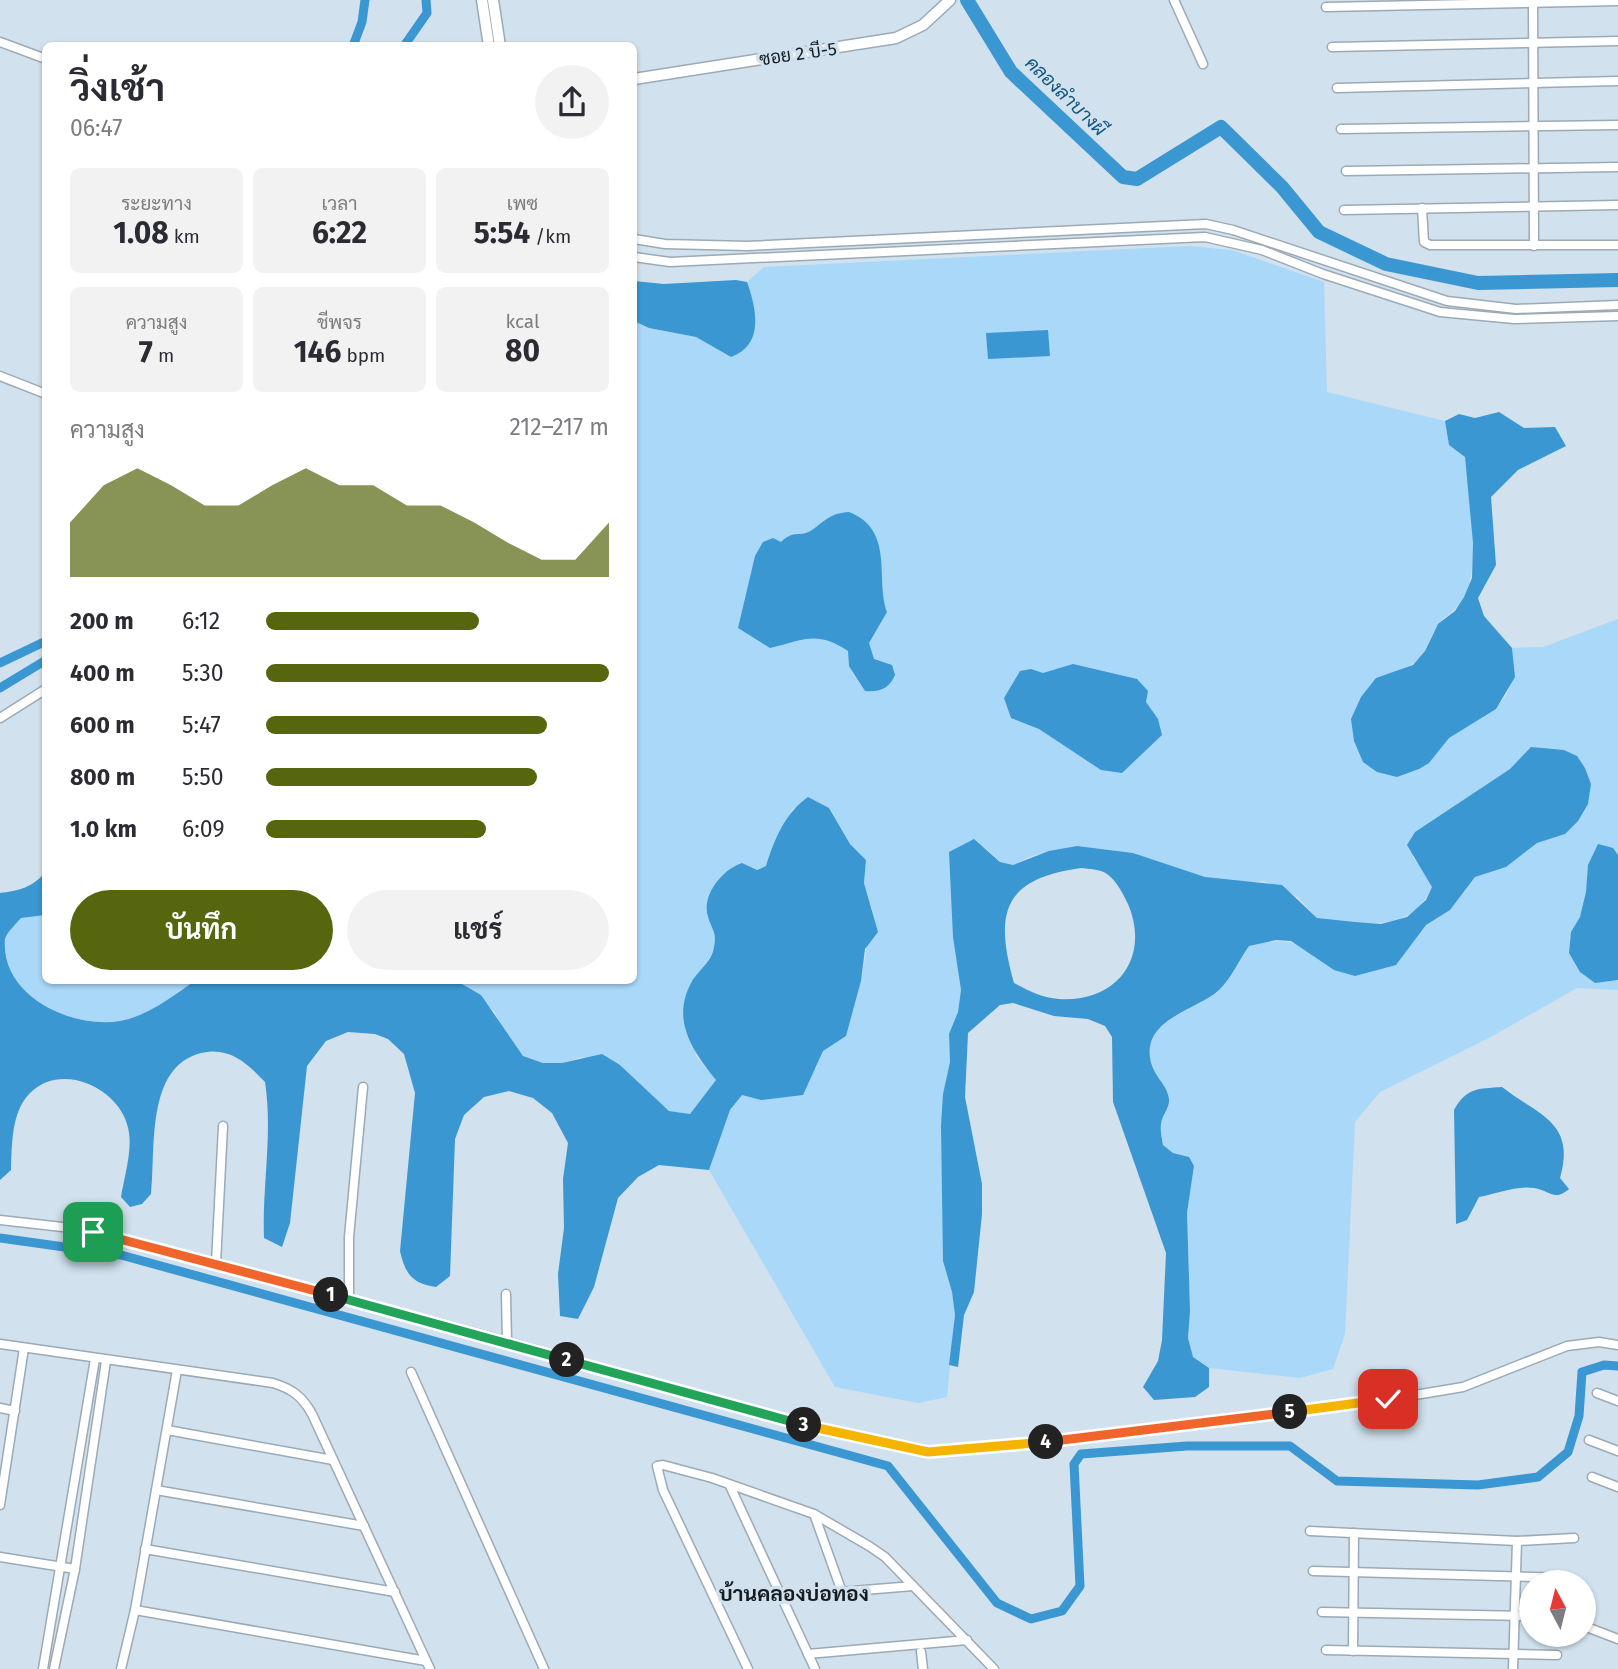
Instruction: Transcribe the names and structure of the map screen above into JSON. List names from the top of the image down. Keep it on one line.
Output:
{"streets":{"street":["ซอย 2 บี-5"]},"districts":["บ้านคลองบ่อทอง"],"water":["คลองลำบางผี"],"north":"top","page":{"heading":["วิ่งเช้า","06:47"],"stats":[["ระยะทาง","1.08 km"],["เวลา","6:22"],["เพซ","5:54 /km"],["ความสูง","7 m"],["ชีพจร","146 bpm"],["kcal","80"]],"chart":["ความสูง","212–217 m"],"list":[{"name":"200 m","note":"6:12"},{"name":"400 m","note":"5:30"},{"name":"600 m","note":"5:47"},{"name":"800 m","note":"5:50"},{"name":"1.0 km","note":"6:09"}],"buttons":["บันทึก","แชร์"],"pins":["1","2","5","3","4"]}}
